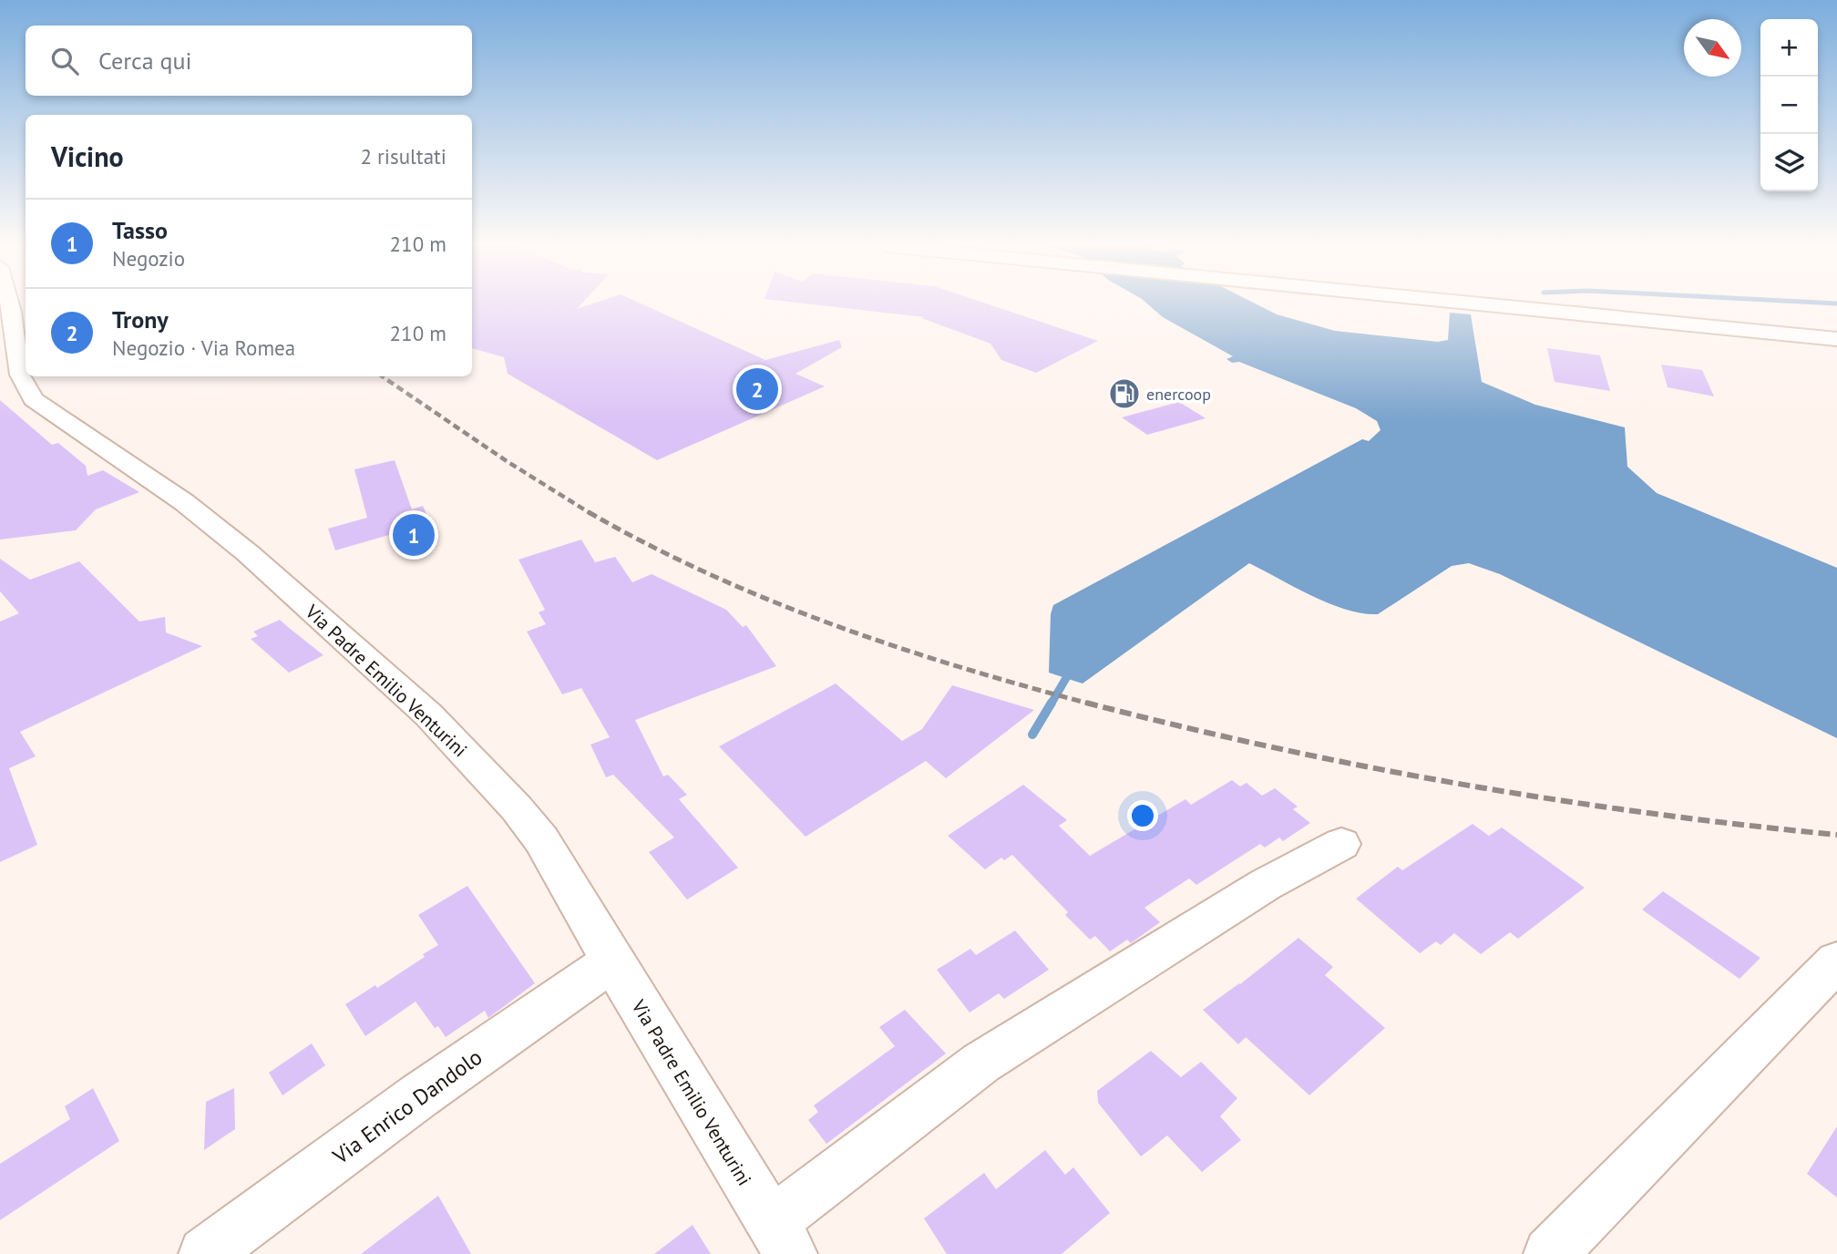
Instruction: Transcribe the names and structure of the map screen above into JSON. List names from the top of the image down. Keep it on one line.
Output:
{"streets":{"street":["Via Padre Emilio Venturini","Via Enrico Dandolo"]},"crossings":[["Via Padre Emilio Venturini","Via Enrico Dandolo"]],"places":{"fuel station":["enercoop"]},"north":"bottom right","page":{"map_buttons":["+","−"],"search":"Cerca qui","heading":["Vicino","2 risultati"],"list":[{"mark":"1","name":"Tasso","note":"Negozio","value":"210 m"},{"mark":"2","name":"Trony","note":"Negozio · Via Romea","value":"210 m"}],"pins":["2","1"]}}
